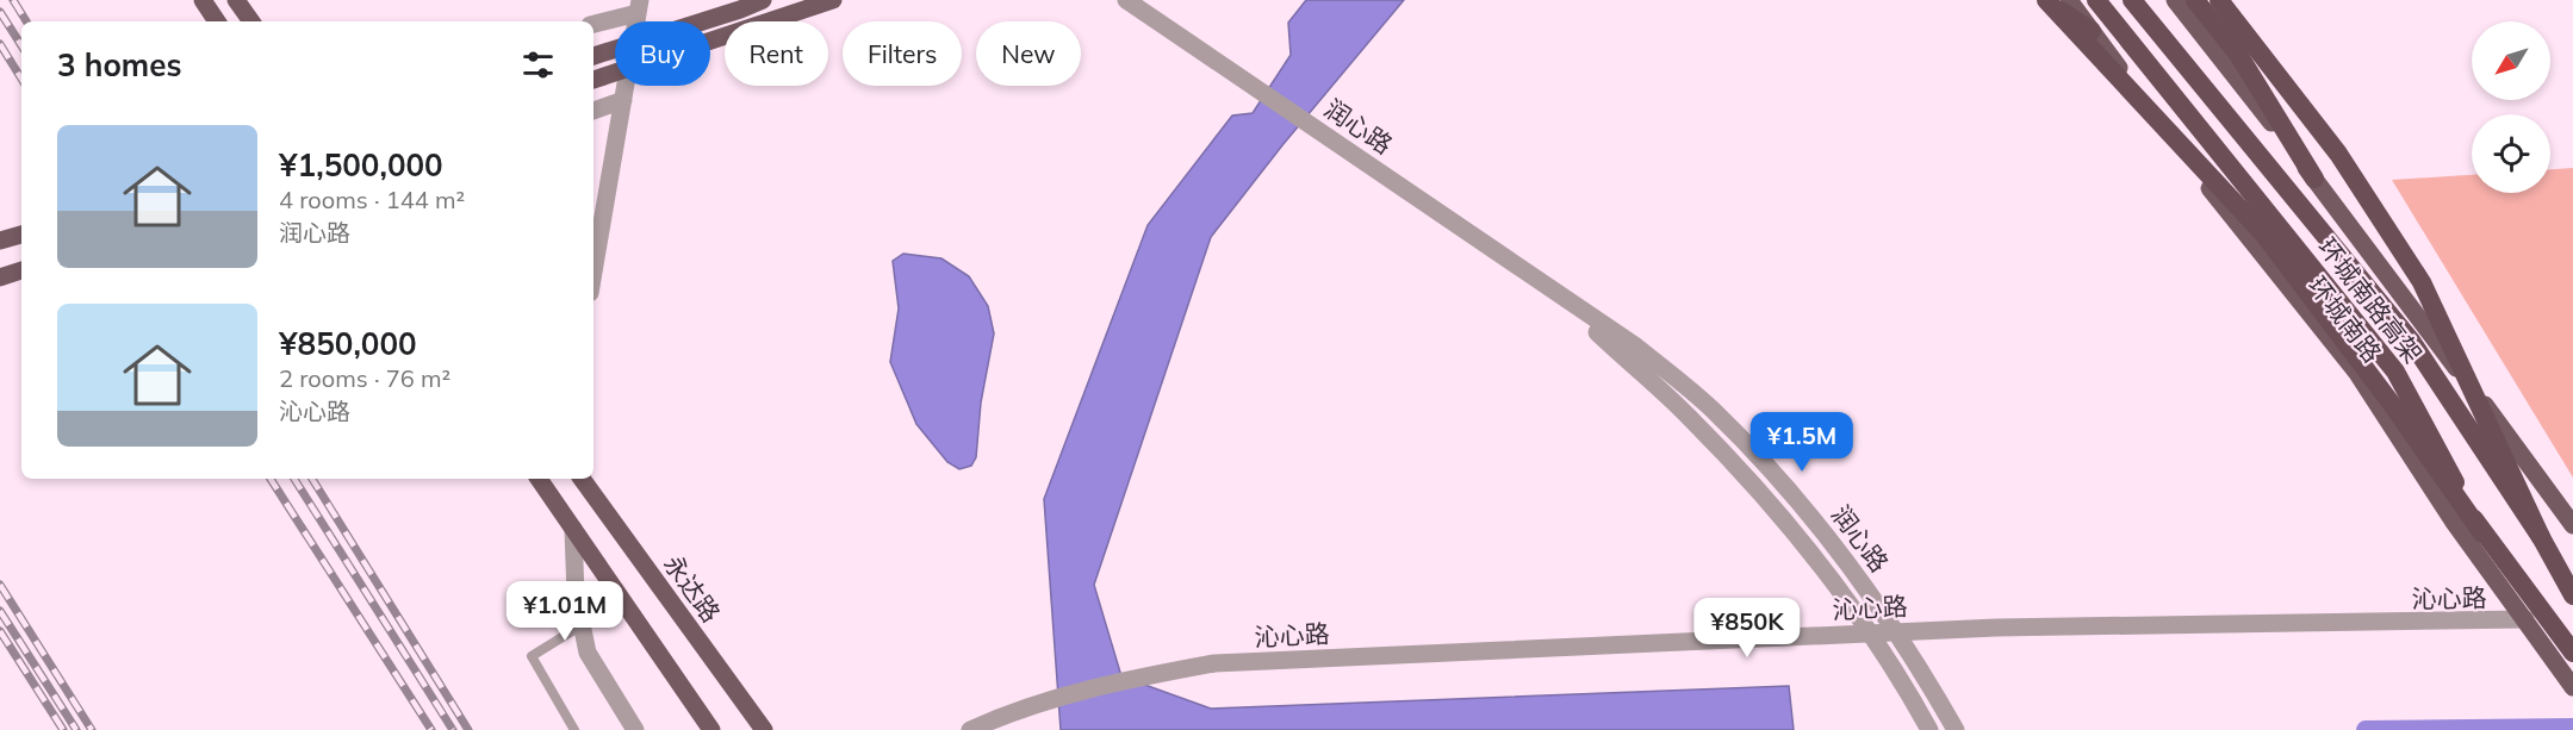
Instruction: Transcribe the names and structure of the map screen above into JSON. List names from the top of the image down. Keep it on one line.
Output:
{"streets":{"highway":["环城南路高架"],"main road":["环城南路","永达路"],"street":["润心路","沁心路"]},"crossings":[["润心路","沁心路"],["环城南路","沁心路"]],"north":"bottom left","page":{"chip":["Buy","Rent","Filters","New"],"heading":"3 homes","list":[{"name":"¥1,500,000","note":"4 rooms · 144 m² · 润心路"},{"name":"¥850,000","note":"2 rooms · 76 m² · 沁心路"}],"price":["¥1.5M","¥1.01M","¥850K"]}}
